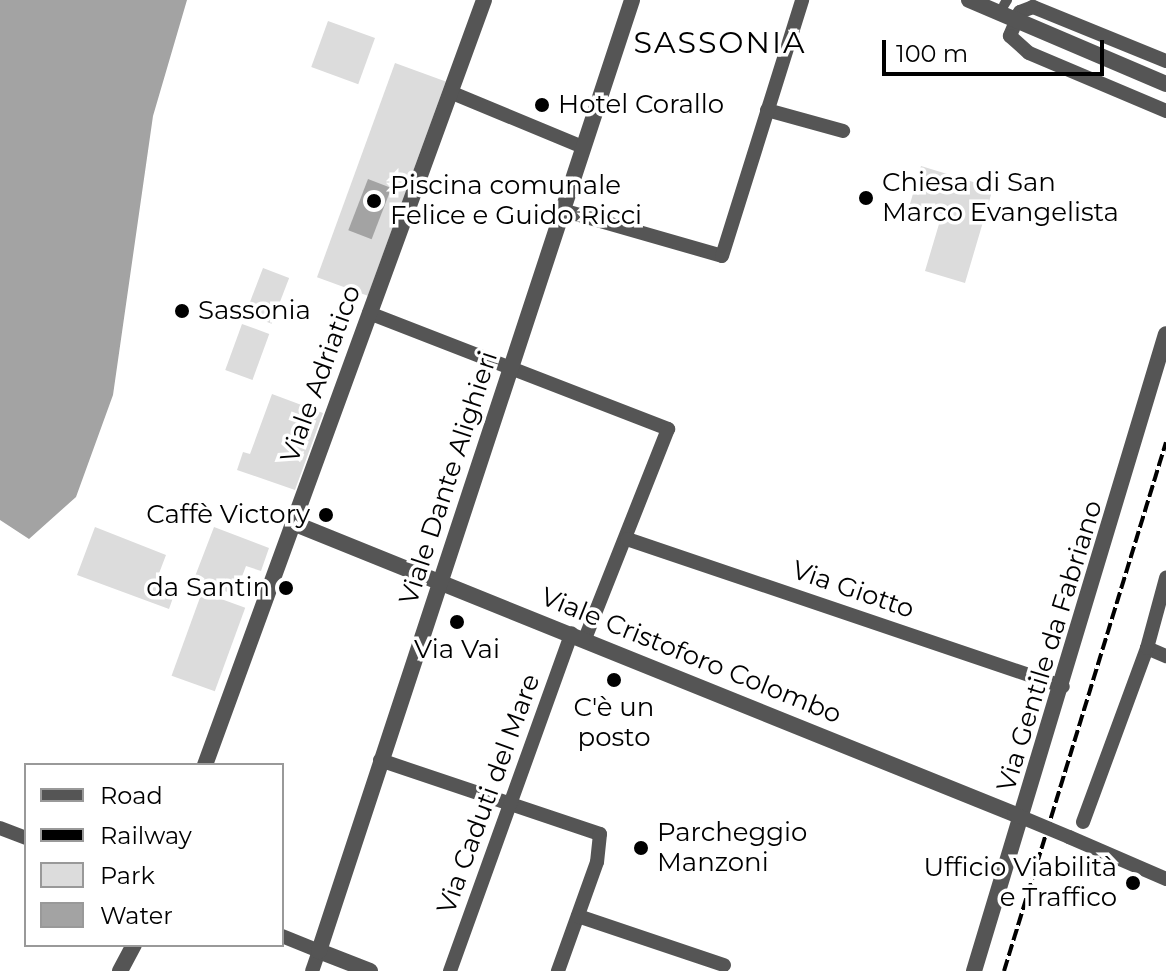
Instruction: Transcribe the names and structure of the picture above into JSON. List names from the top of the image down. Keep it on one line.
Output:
{"streets":{"street":["Viale Adriatico","Viale Dante Alighieri","Via Giotto","Via Gentile da Fabriano","Viale Cristoforo Colombo","Via Caduti del Mare"]},"crossings":[["Viale Adriatico","Viale Cristoforo Colombo"],["Viale Dante Alighieri","Viale Cristoforo Colombo"],["Viale Dante Alighieri","Via Caduti del Mare"],["Via Giotto","Via Gentile da Fabriano"],["Via Giotto","Via Caduti del Mare"],["Viale Cristoforo Colombo","Via Caduti del Mare"]],"districts":["SASSONIA"],"places":["Hotel Corallo","Chiesa di San Marco Evangelista","Piscina comunale Felice e Guido Ricci","Sassonia","Caffè Victory","da Santin","Via Vai","C'è un posto","Parcheggio Manzoni","Ufficio Viabilità e Traffico"],"legend":["Road","Railway","Park","Water"],"scale_bar":"100 m"}
